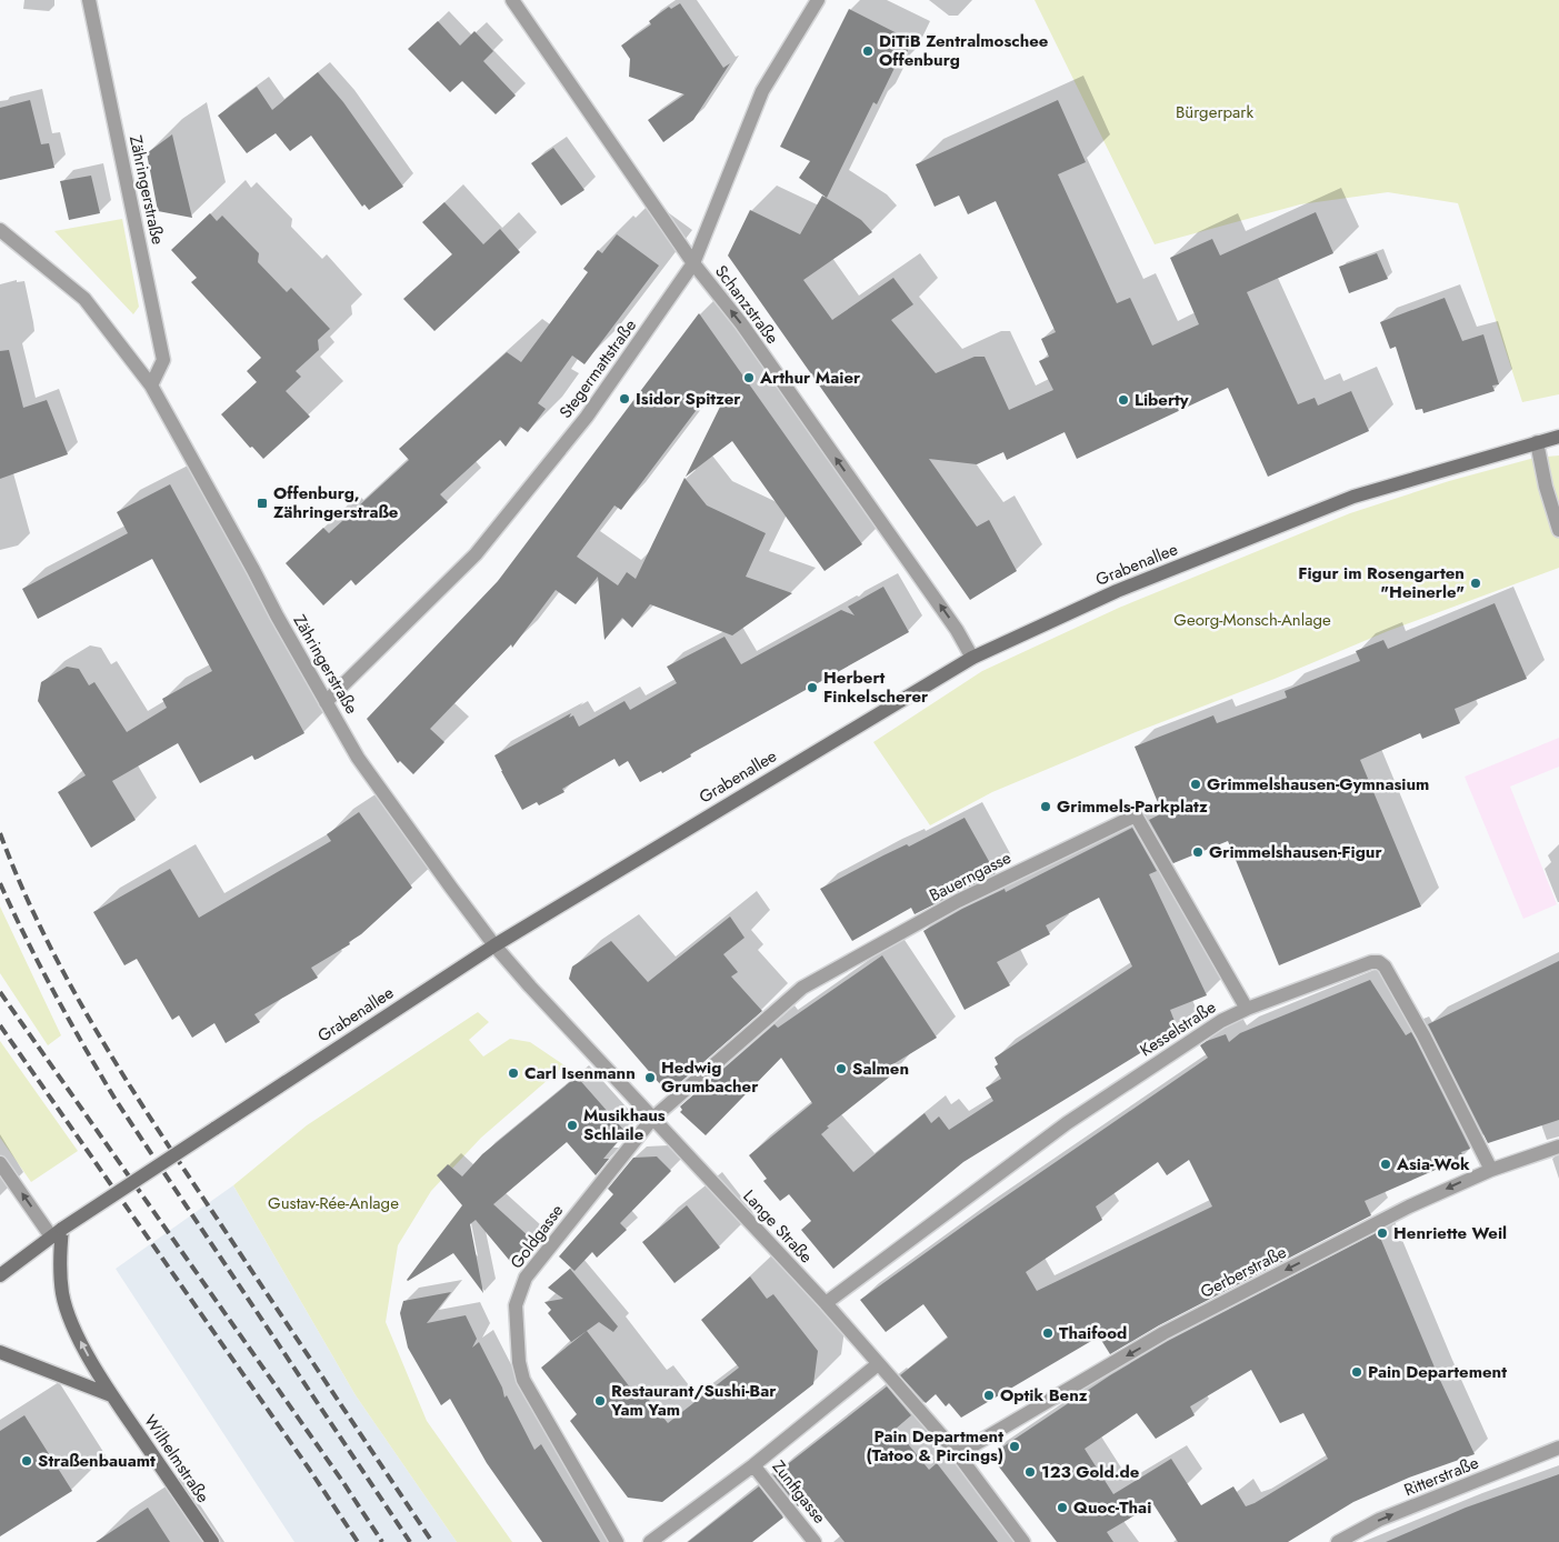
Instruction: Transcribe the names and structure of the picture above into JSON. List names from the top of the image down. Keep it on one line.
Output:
{"streets":{"main road":["Grabenallee","Wilhelmstraße"],"street":["Zähringerstraße","Schanzstraße","Stegermattstraße","Bauerngasse","Kesselstraße","Lange Straße","Goldgasse","Gerberstraße","Ritterstraße","Zunftgasse"]},"crossings":[["Zähringerstraße","Stegermattstraße"],["Zähringerstraße","Grabenallee"],["Zähringerstraße","Lange Straße"],["Schanzstraße","Stegermattstraße"],["Schanzstraße","Grabenallee"],["Grabenallee","Lange Straße"],["Grabenallee","Wilhelmstraße"],["Bauerngasse","Kesselstraße"],["Bauerngasse","Lange Straße"],["Bauerngasse","Goldgasse"],["Kesselstraße","Lange Straße"],["Kesselstraße","Gerberstraße"],["Lange Straße","Goldgasse"],["Lange Straße","Gerberstraße"]],"one_way":["Schanzstraße","Gerberstraße","Wilhelmstraße","Ritterstraße"],"parks":["Bürgerpark","Georg-Monsch-Anlage","Gustav-Rée-Anlage"],"places":{"other":["DiTiB Zentralmoschee Offenburg","Arthur Maier","Isidor Spitzer","Liberty","Figur im Rosengarten \"Heinerle\"","Herbert Finkelscherer","Grimmelshausen-Gymnasium","Grimmels-Parkplatz","Grimmelshausen-Figur","Salmen","Carl Isenmann","Hedwig Grumbacher","Musikhaus Schlaile","Asia-Wok","Henriette Weil","Thaifood","Pain Departement","Optik Benz","Restaurant/Sushi-Bar Yam Yam","Pain Department (Tatoo & Pircings)","Straßenbauamt","123 Gold.de","Quoc-Thai"],"transit":["Offenburg, Zähringerstraße"]}}
